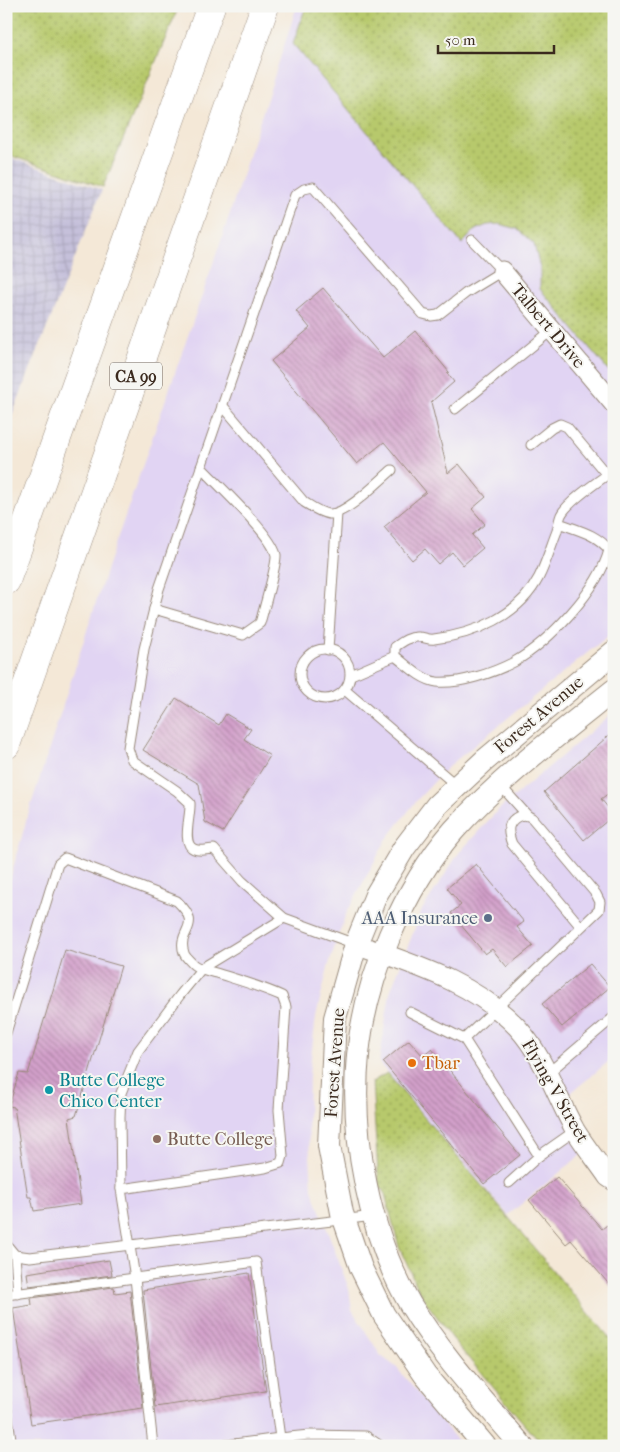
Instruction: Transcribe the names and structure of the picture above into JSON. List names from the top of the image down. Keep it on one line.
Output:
{"streets":{"highway":["CA 99"],"street":["Talbert Drive","Forest Avenue","Flying V Street"]},"crossings":[["Forest Avenue","Flying V Street"]],"places":["AAA Insurance","Tbar","Butte College Chico Center","Butte College"],"scale_bar":"50 m"}
